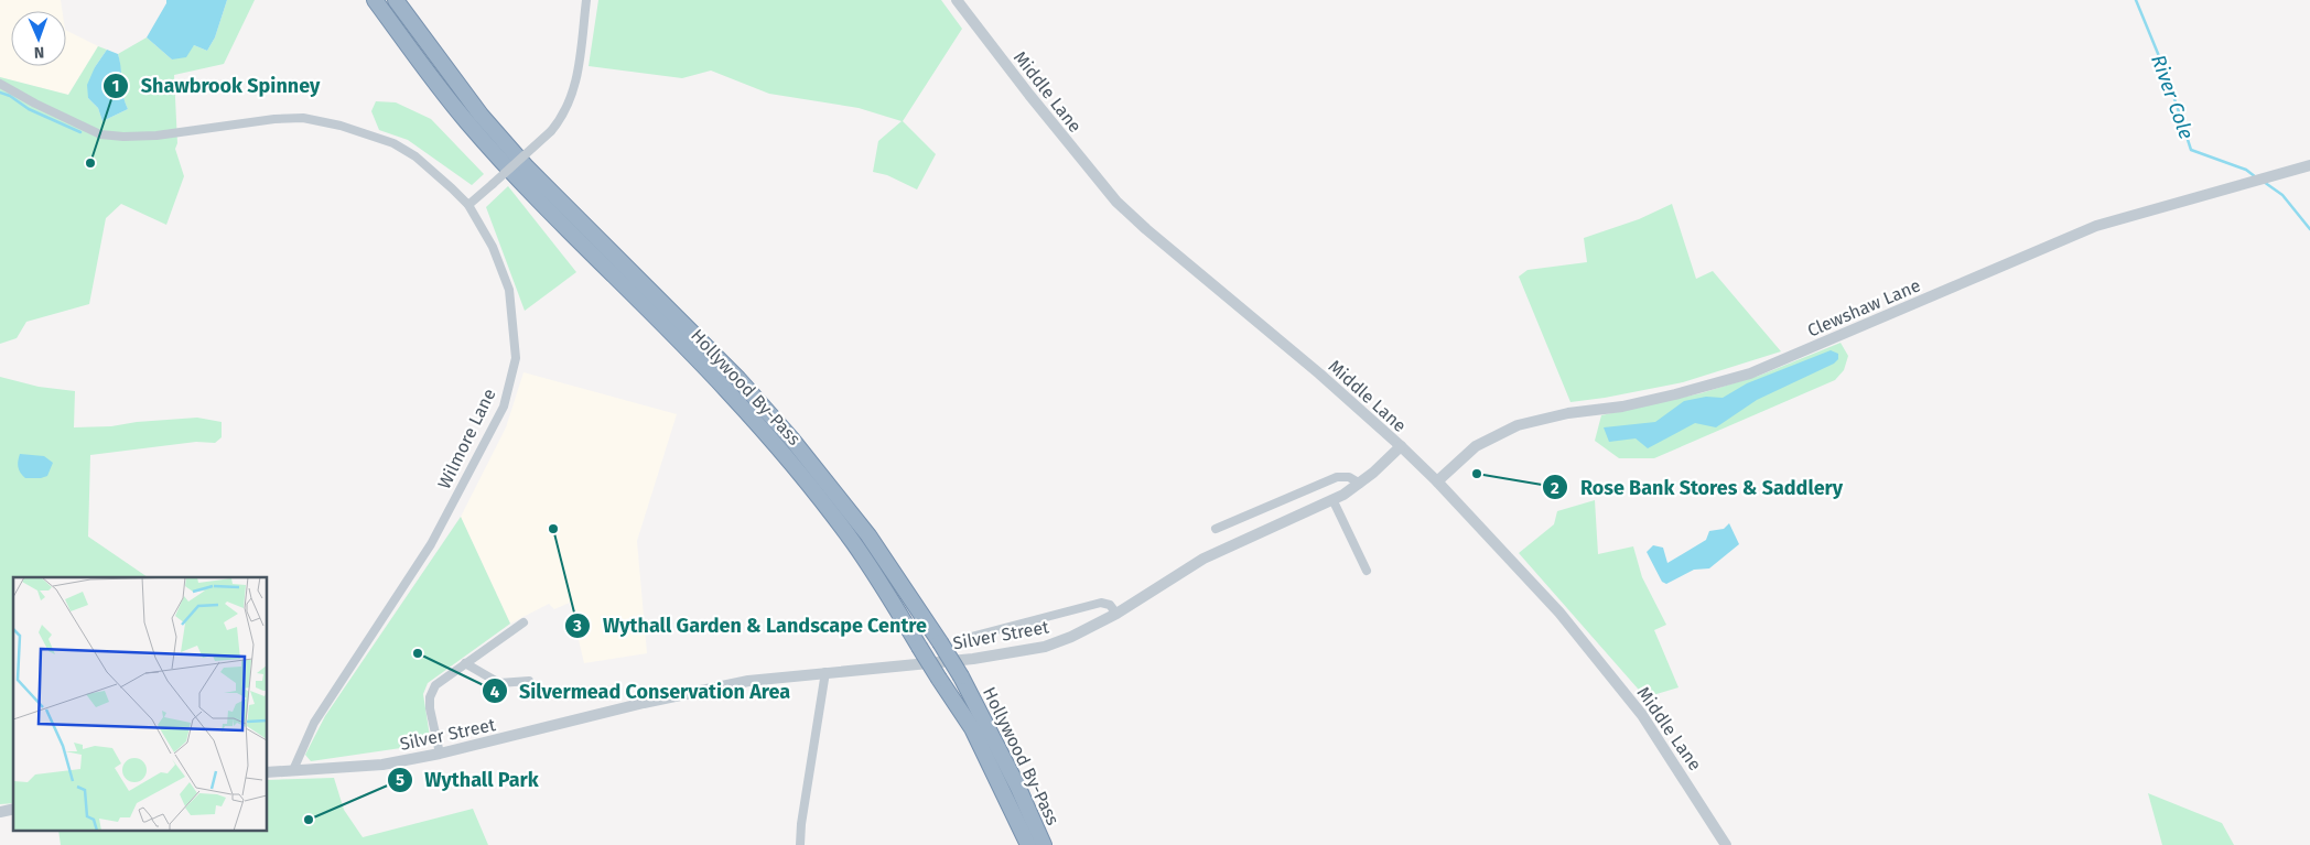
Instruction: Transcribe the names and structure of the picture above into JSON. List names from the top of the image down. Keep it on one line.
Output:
{"streets":{"highway":["Hollywood By-Pass"],"street":["Middle Lane","Clewshaw Lane","Wilmore Lane","Silver Street"]},"crossings":[["Middle Lane","Clewshaw Lane"],["Middle Lane","Silver Street"],["Wilmore Lane","Silver Street"]],"water":["River Cole"],"places":["Shawbrook Spinney","Rose Bank Stores & Saddlery","Wythall Garden & Landscape Centre","Silvermead Conservation Area","Wythall Park"],"north":"bottom"}
